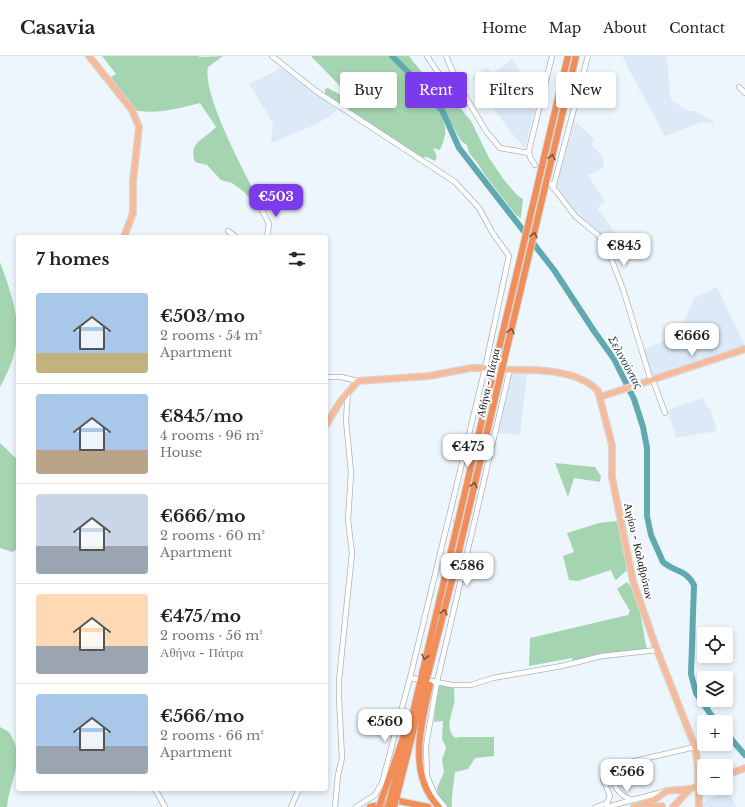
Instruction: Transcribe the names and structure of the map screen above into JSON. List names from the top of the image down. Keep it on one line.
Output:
{"streets":{"highway":["Αθήνα - Πάτρα"],"main road":["Αιγίου - Καλαβρύτων"]},"water":["Σελινούντας"],"page":{"header":"Casavia","nav":["Home","Map","About","Contact"],"chip":["Buy","Rent","Filters","New"],"price":["€503","€845","€666","€475","€586","€560","€566"],"heading":"7 homes","list":[{"name":"€503/mo","note":"2 rooms · 54 m² · Apartment"},{"name":"€845/mo","note":"4 rooms · 96 m² · House"},{"name":"€666/mo","note":"2 rooms · 60 m² · Apartment"},{"name":"€475/mo","note":"2 rooms · 56 m² · Αθήνα - Πάτρα"},{"name":"€566/mo","note":"2 rooms · 66 m² · Apartment"}],"map_buttons":["+","−"]}}
